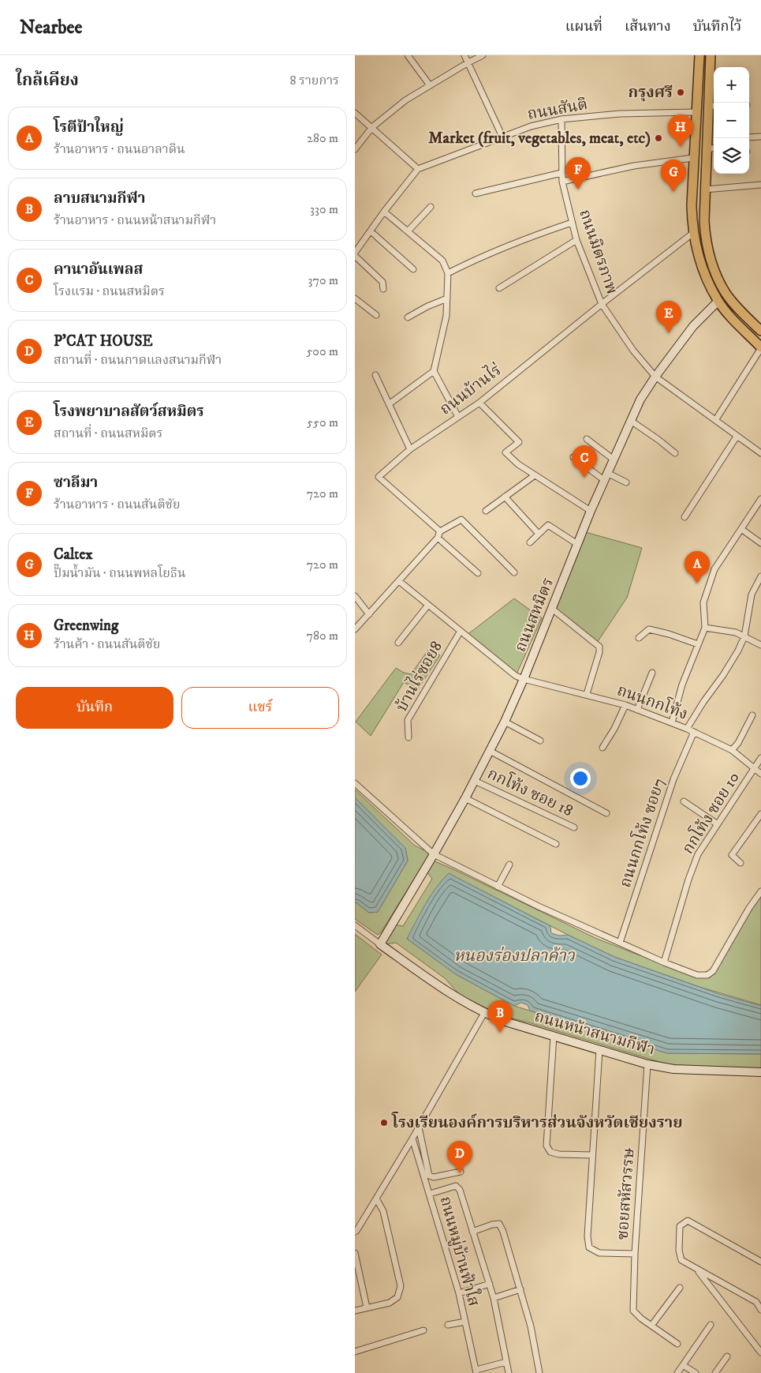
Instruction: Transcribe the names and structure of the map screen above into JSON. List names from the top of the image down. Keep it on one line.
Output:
{"streets":{"street":["ถนนสันติ","ถนนมิตรภาพ","ถนนบ้านไร่","ถนนสหมิตร","บ้านไร่ซอย8","ถนนกกโท้ง","กกโท้ง ซอย 18","กกโท้ง ซอย 10","ถนนกกโท้ง ซอย7","ถนนหน้าสนามกีฬา","ซอยสหัสวรรษ","ถนนหมู่บ้านฟ้าใส"]},"crossings":[["ถนนสันติ","ถนนมิตรภาพ"],["ถนนมิตรภาพ","ถนนบ้านไร่"],["ถนนมิตรภาพ","ถนนสหมิตร"],["ถนนสหมิตร","ถนนกกโท้ง"],["ถนนสหมิตร","กกโท้ง ซอย 18"],["ถนนสหมิตร","ถนนหน้าสนามกีฬา"],["ถนนกกโท้ง","กกโท้ง ซอย 10"],["ถนนกกโท้ง","ถนนกกโท้ง ซอย7"],["ถนนหน้าสนามกีฬา","ซอยสหัสวรรษ"]],"water":["หนองร่องปลาค้าว"],"places":["กรุงศรี","Market (fruit, vegetables, meat, etc)","โรงเรียนองค์การบริหารส่วนจังหวัดเชียงราย"],"page":{"header":"Nearbee","nav":["แผนที่","เส้นทาง","บันทึกไว้"],"heading":["ใกล้เคียง","8 รายการ"],"map_buttons":["+","−"],"list":[{"mark":"A","name":"โรตีป้าใหญ่","note":"ร้านอาหาร · ถนนอาลาดิน","value":"280 m"},{"mark":"B","name":"ลาบสนามกีฬา","note":"ร้านอาหาร · ถนนหน้าสนามกีฬา","value":"330 m"},{"mark":"C","name":"คานาอันเพลส","note":"โรงแรม · ถนนสหมิตร","value":"370 m"},{"mark":"D","name":"P'CAT HOUSE","note":"สถานที่ · ถนนกาดแลงสนามกีฬา","value":"500 m"},{"mark":"E","name":"โรงพยาบาลสัตว์สหมิตร","note":"สถานที่ · ถนนสหมิตร","value":"550 m"},{"mark":"F","name":"ซาลีมา","note":"ร้านอาหาร · ถนนสันติชัย","value":"720 m"},{"mark":"G","name":"Caltex","note":"ปั๊มน้ำมัน · ถนนพหลโยธิน","value":"720 m"},{"mark":"H","name":"Greenwing","note":"ร้านค้า · ถนนสันติชัย","value":"780 m"}],"pins":["H","F","G","E","C","A","B","D"],"buttons":["บันทึก","แชร์"]}}
